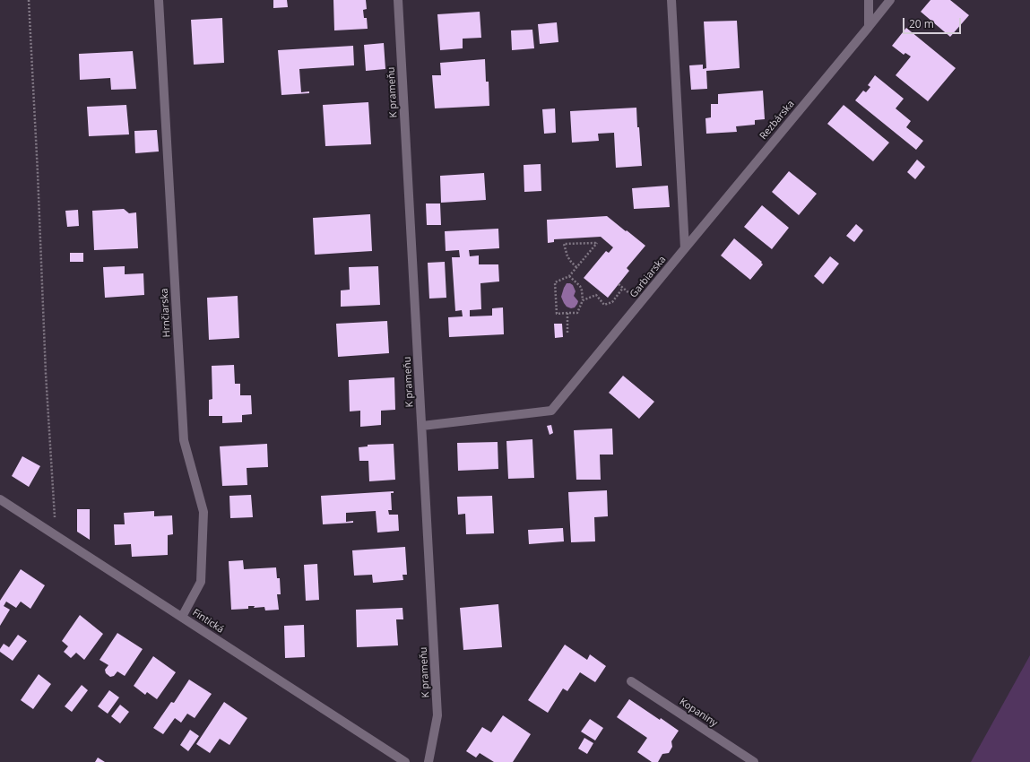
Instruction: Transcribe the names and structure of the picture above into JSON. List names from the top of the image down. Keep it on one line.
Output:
{"streets":{"street":["K prameňu","Rezbárska","Garbiarska","Hrnčiarska","Fintická","Kopaniny"]},"crossings":[["K prameňu","Garbiarska"],["Rezbárska","Garbiarska"],["Hrnčiarska","Fintická"]],"scale_bar":"20 m"}
